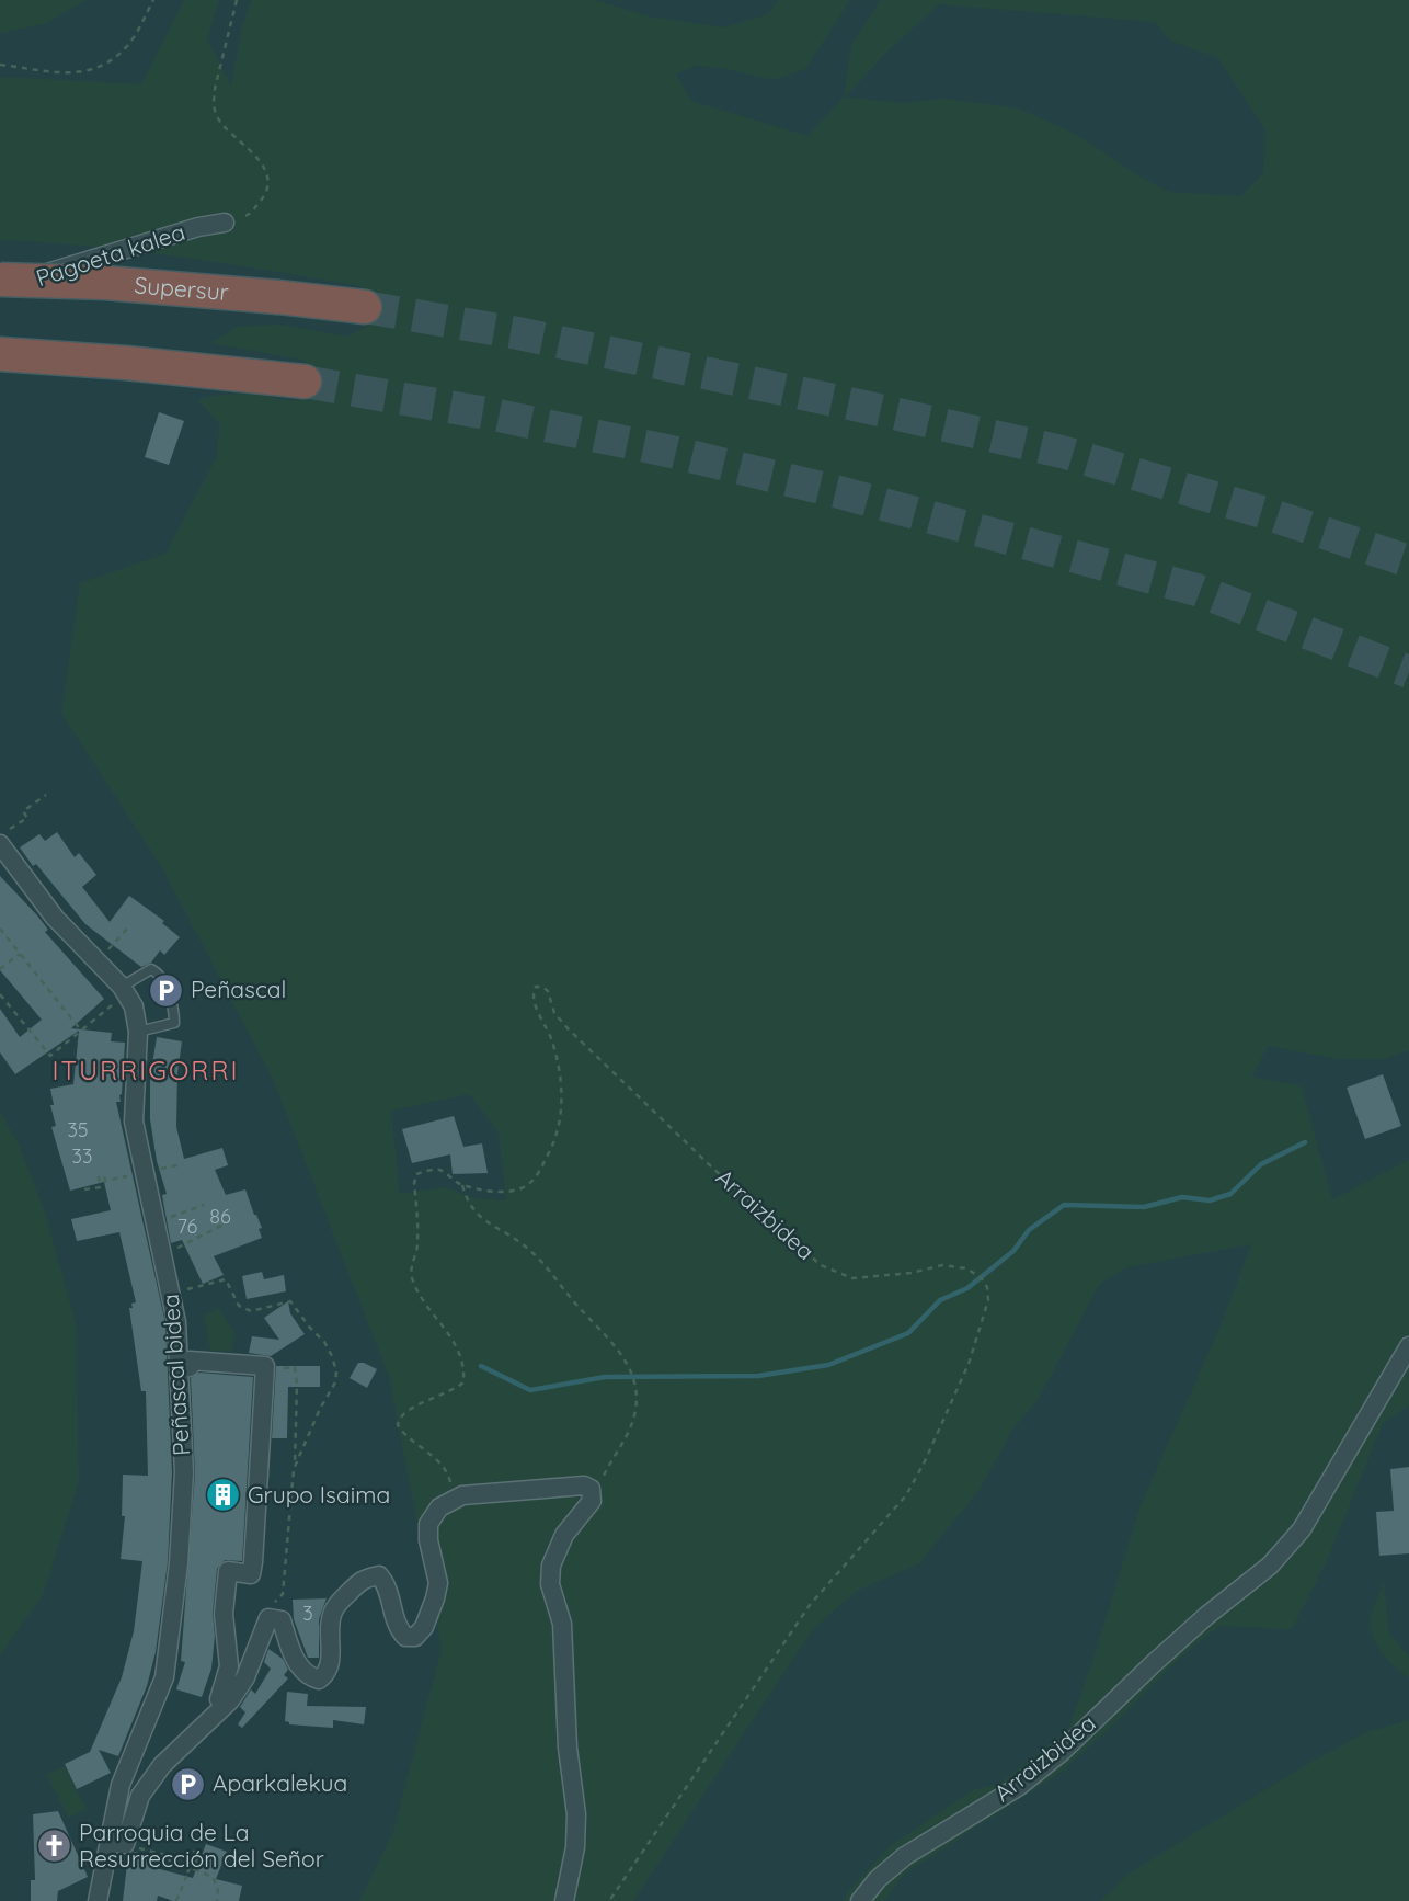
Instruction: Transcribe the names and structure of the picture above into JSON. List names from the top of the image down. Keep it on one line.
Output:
{"streets":{"highway":["Supersur"],"street":["Pagoeta kalea","Arraizbidea","Peñascal bidea"]},"districts":["ITURRIGORRI"],"places":{"parking":["Peñascal","Aparkalekua"],"building":["Grupo Isaima"],"church":["Parroquia de La Resurrección del Señor"]},"house_numbers":["35","33","86","76","3"]}
